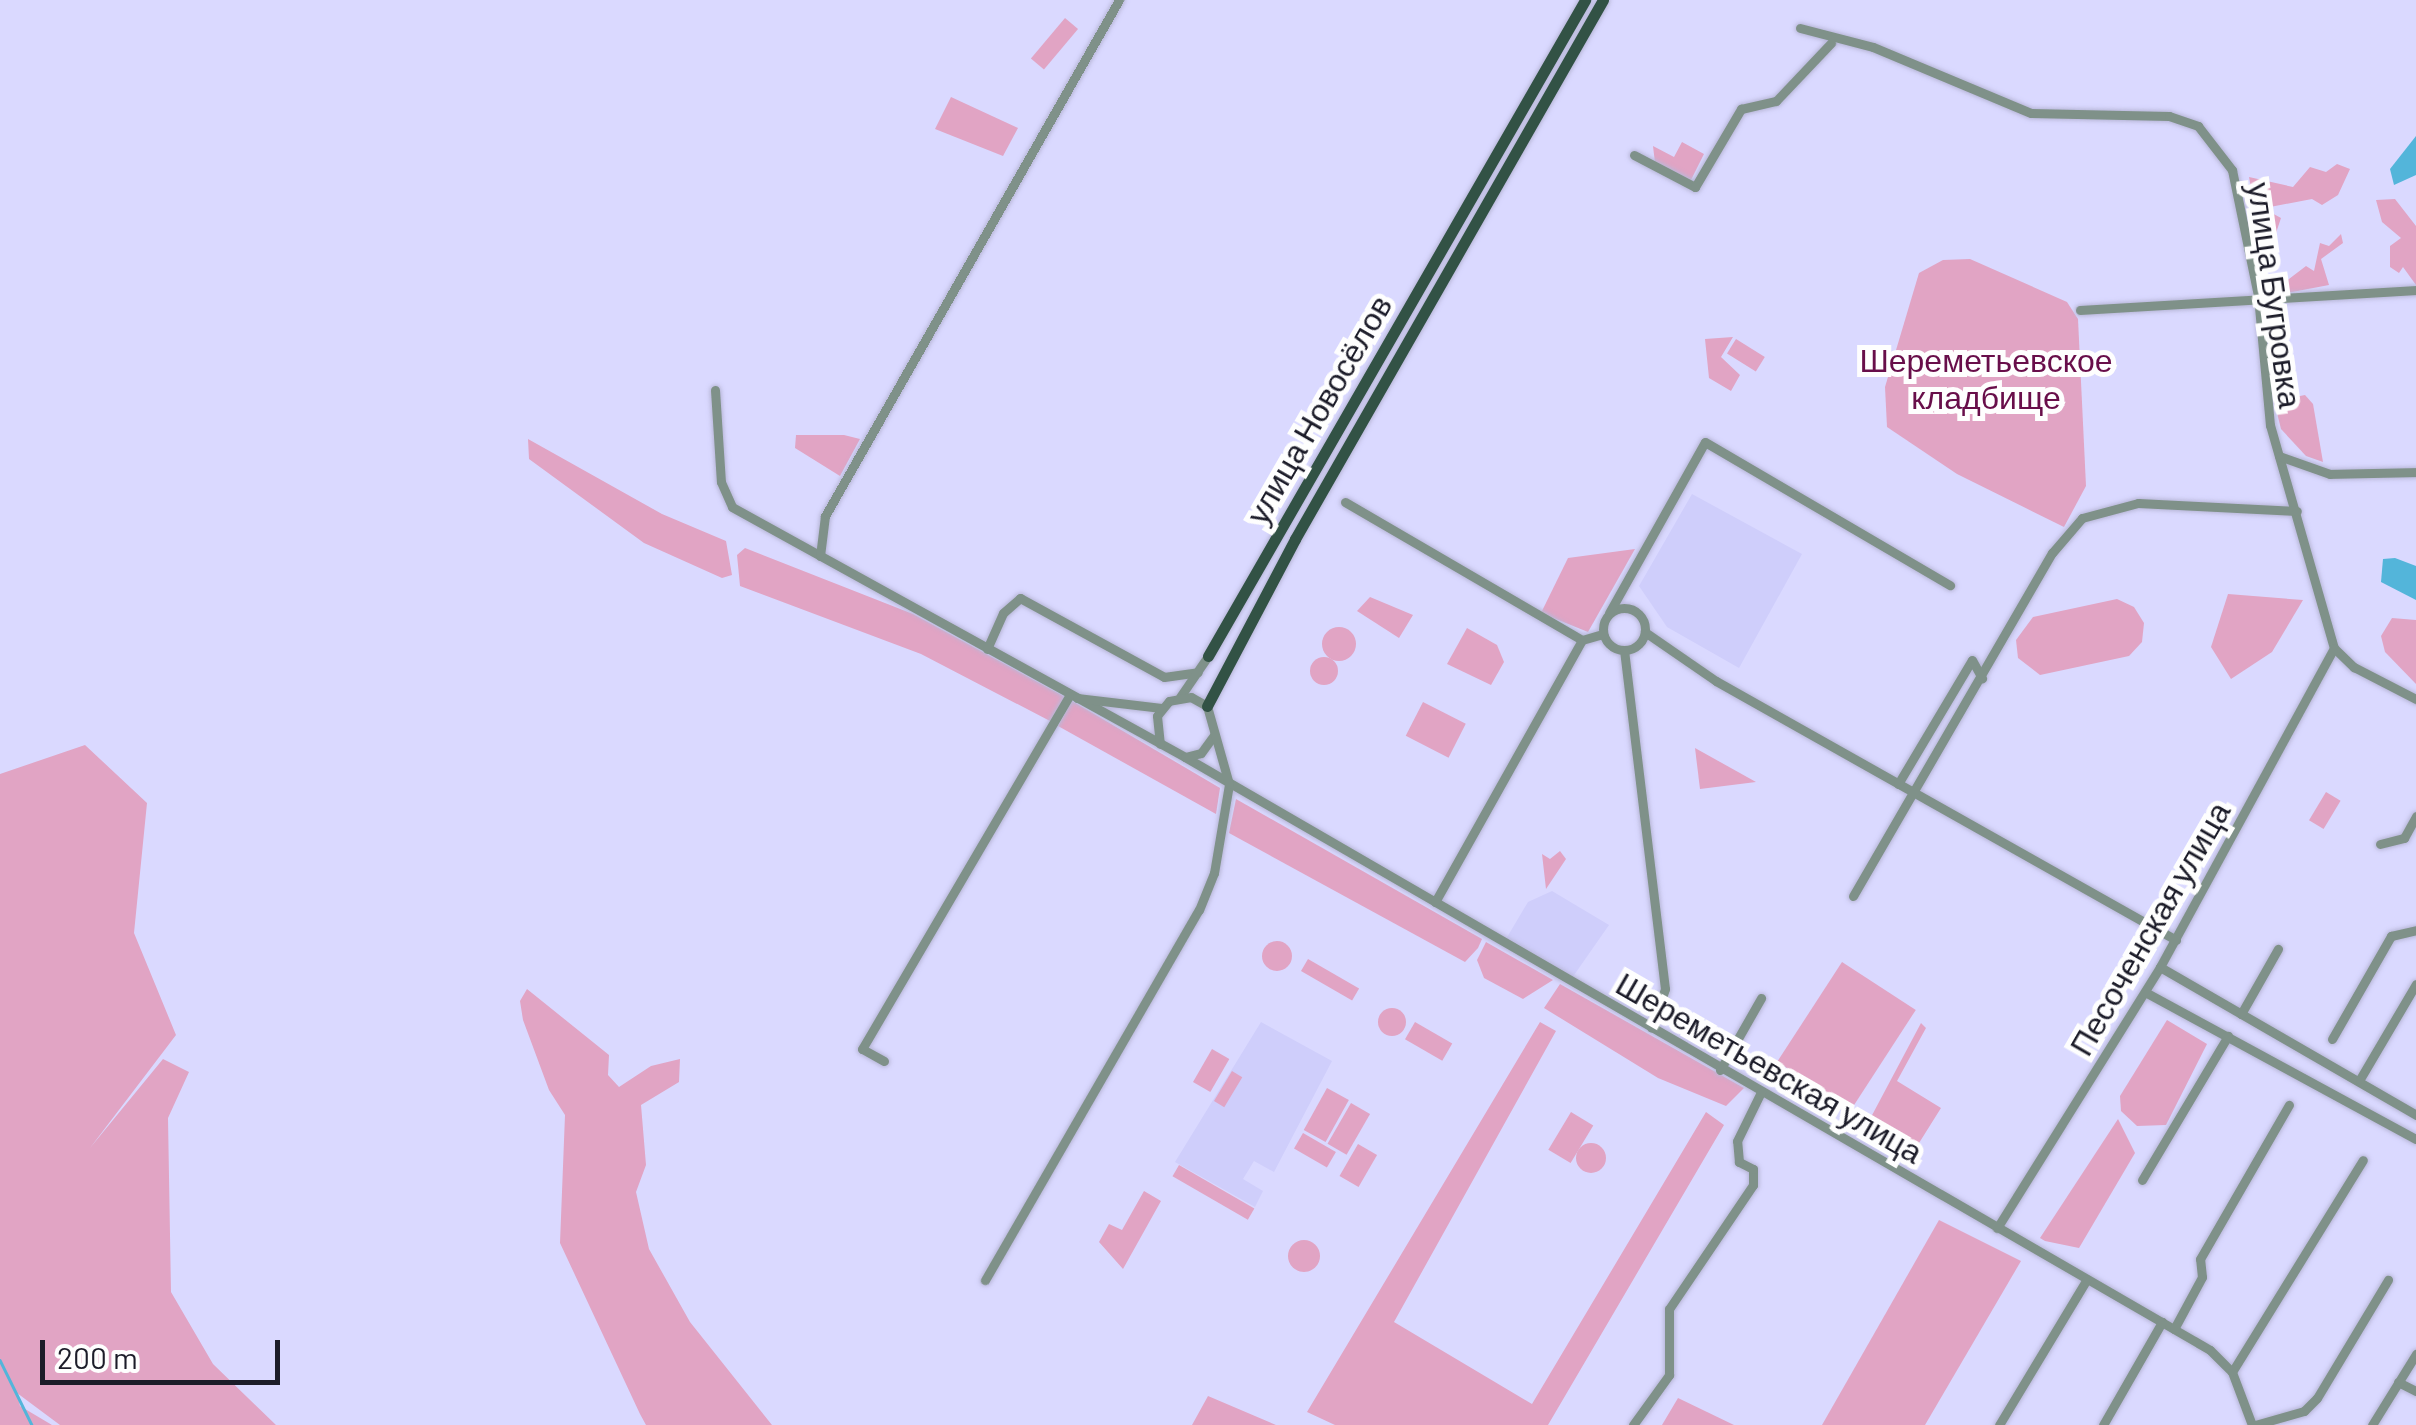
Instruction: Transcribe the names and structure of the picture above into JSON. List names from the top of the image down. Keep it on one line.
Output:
{"streets":{"main road":["улица Новосёлов"],"street":["улица Бугровка","Песоченская улица","Шереметьевская улица"]},"crossings":[["улица Бугровка","Песоченская улица"],["улица Новосёлов","Шереметьевская улица"],["Песоченская улица","Шереметьевская улица"]],"parks":["Шереметьевское кладбище"],"scale_bar":"200 m"}
